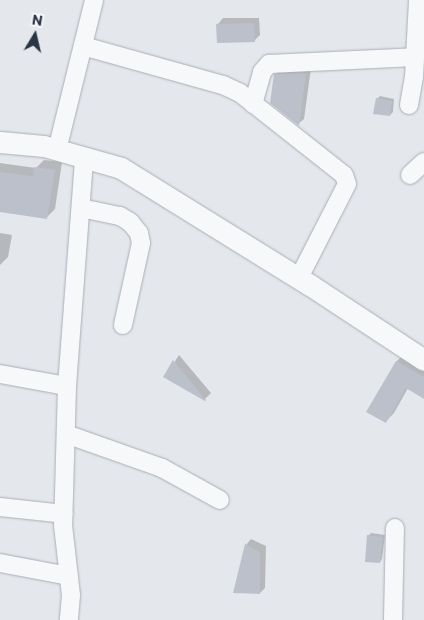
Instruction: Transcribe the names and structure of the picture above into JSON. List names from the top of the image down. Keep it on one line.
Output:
{"north":"top"}
